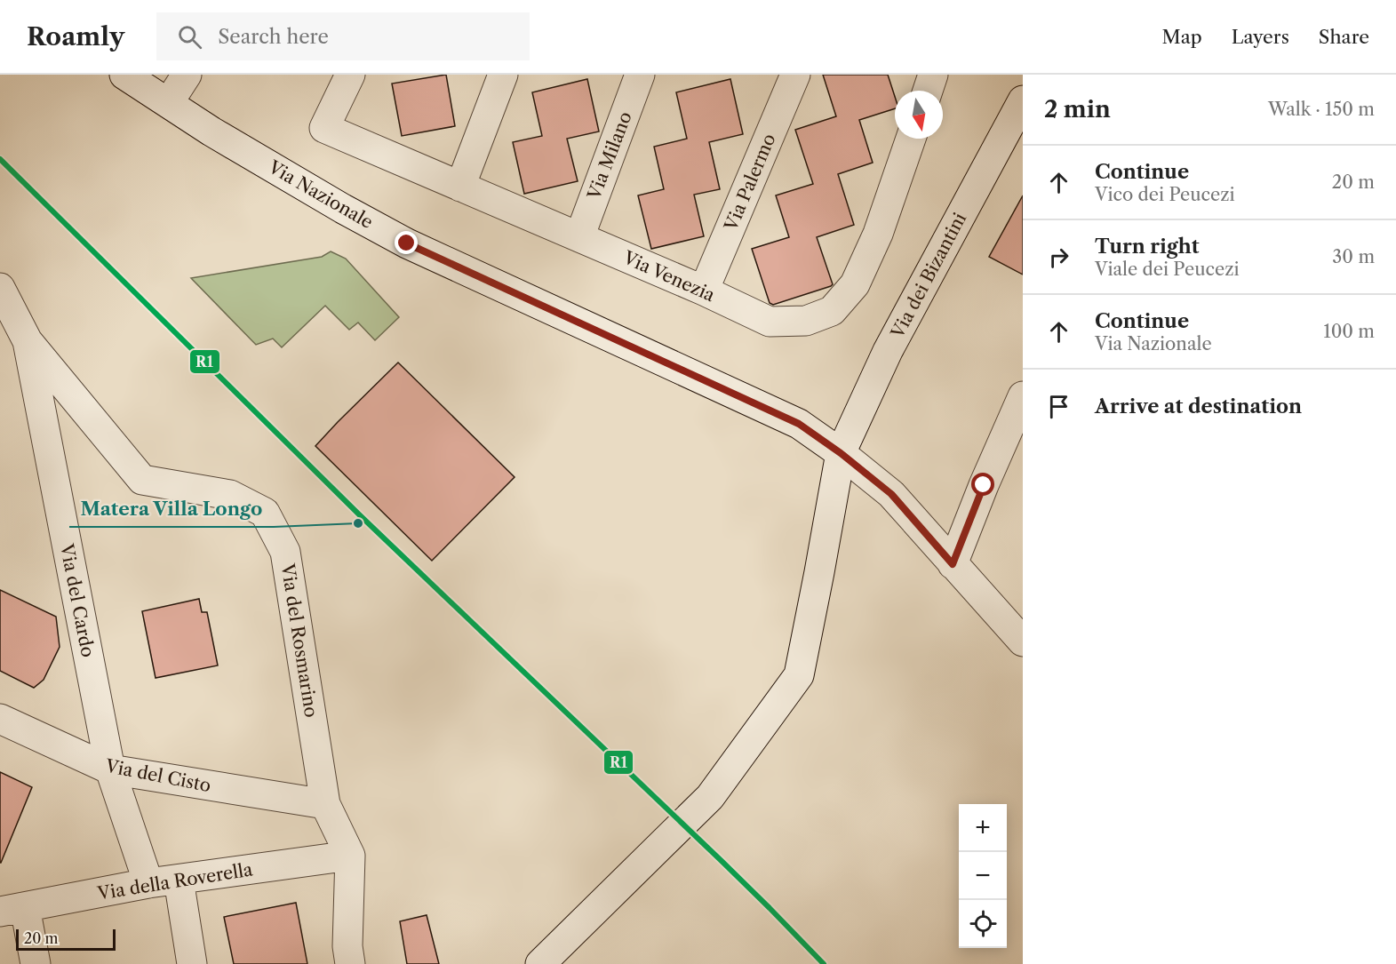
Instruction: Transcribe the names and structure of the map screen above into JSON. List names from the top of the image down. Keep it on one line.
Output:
{"streets":{"street":["Via Milano","Via Palermo","Via Nazionale","Via dei Bizantini","Via Venezia","Via del Cardo","Via del Rosmarino","Via del Cisto","Via della Roverella"]},"crossings":[["Via Milano","Via Venezia"],["Via Palermo","Via Venezia"],["Via Nazionale","Via dei Bizantini"],["Via del Cardo","Via del Rosmarino"],["Via del Cardo","Via del Cisto"],["Via del Cardo","Via della Roverella"],["Via del Rosmarino","Via del Cisto"],["Via del Rosmarino","Via della Roverella"]],"places":["Matera Villa Longo"],"lines":["transit line R1"],"scale_bar":"20 m","north":"bottom","page":{"header":"Roamly","search":"Search here","nav":["Map","Layers","Share"],"heading":["2 min","Walk · 150 m"],"list":[["Continue","Vico dei Peucezi","20 m"],["Turn right","Viale dei Peucezi","30 m"],["Continue","Via Nazionale","100 m"],"Arrive at destination"],"map_buttons":["+","−"],"scale":"20 m"}}
